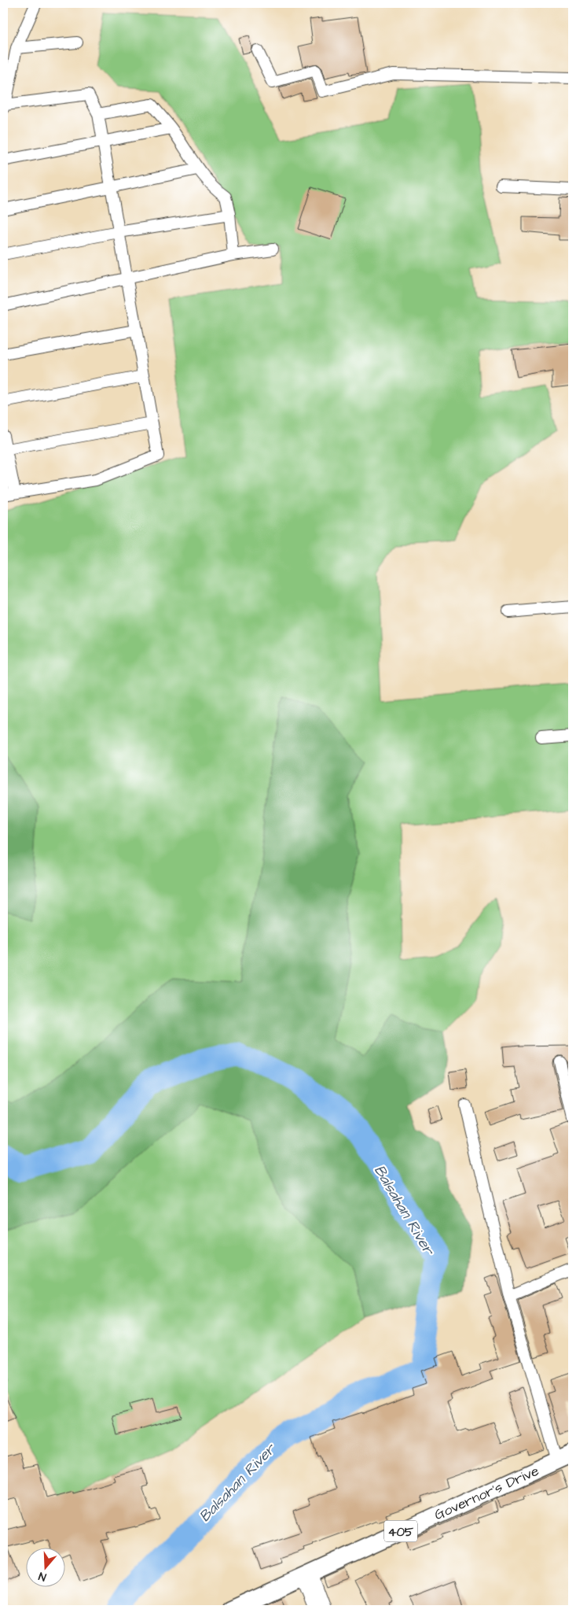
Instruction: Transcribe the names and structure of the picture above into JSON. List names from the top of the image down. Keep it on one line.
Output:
{"streets":{"main road":["Governor's Drive","405"]},"water":["Balsahan River"],"north":"bottom"}
